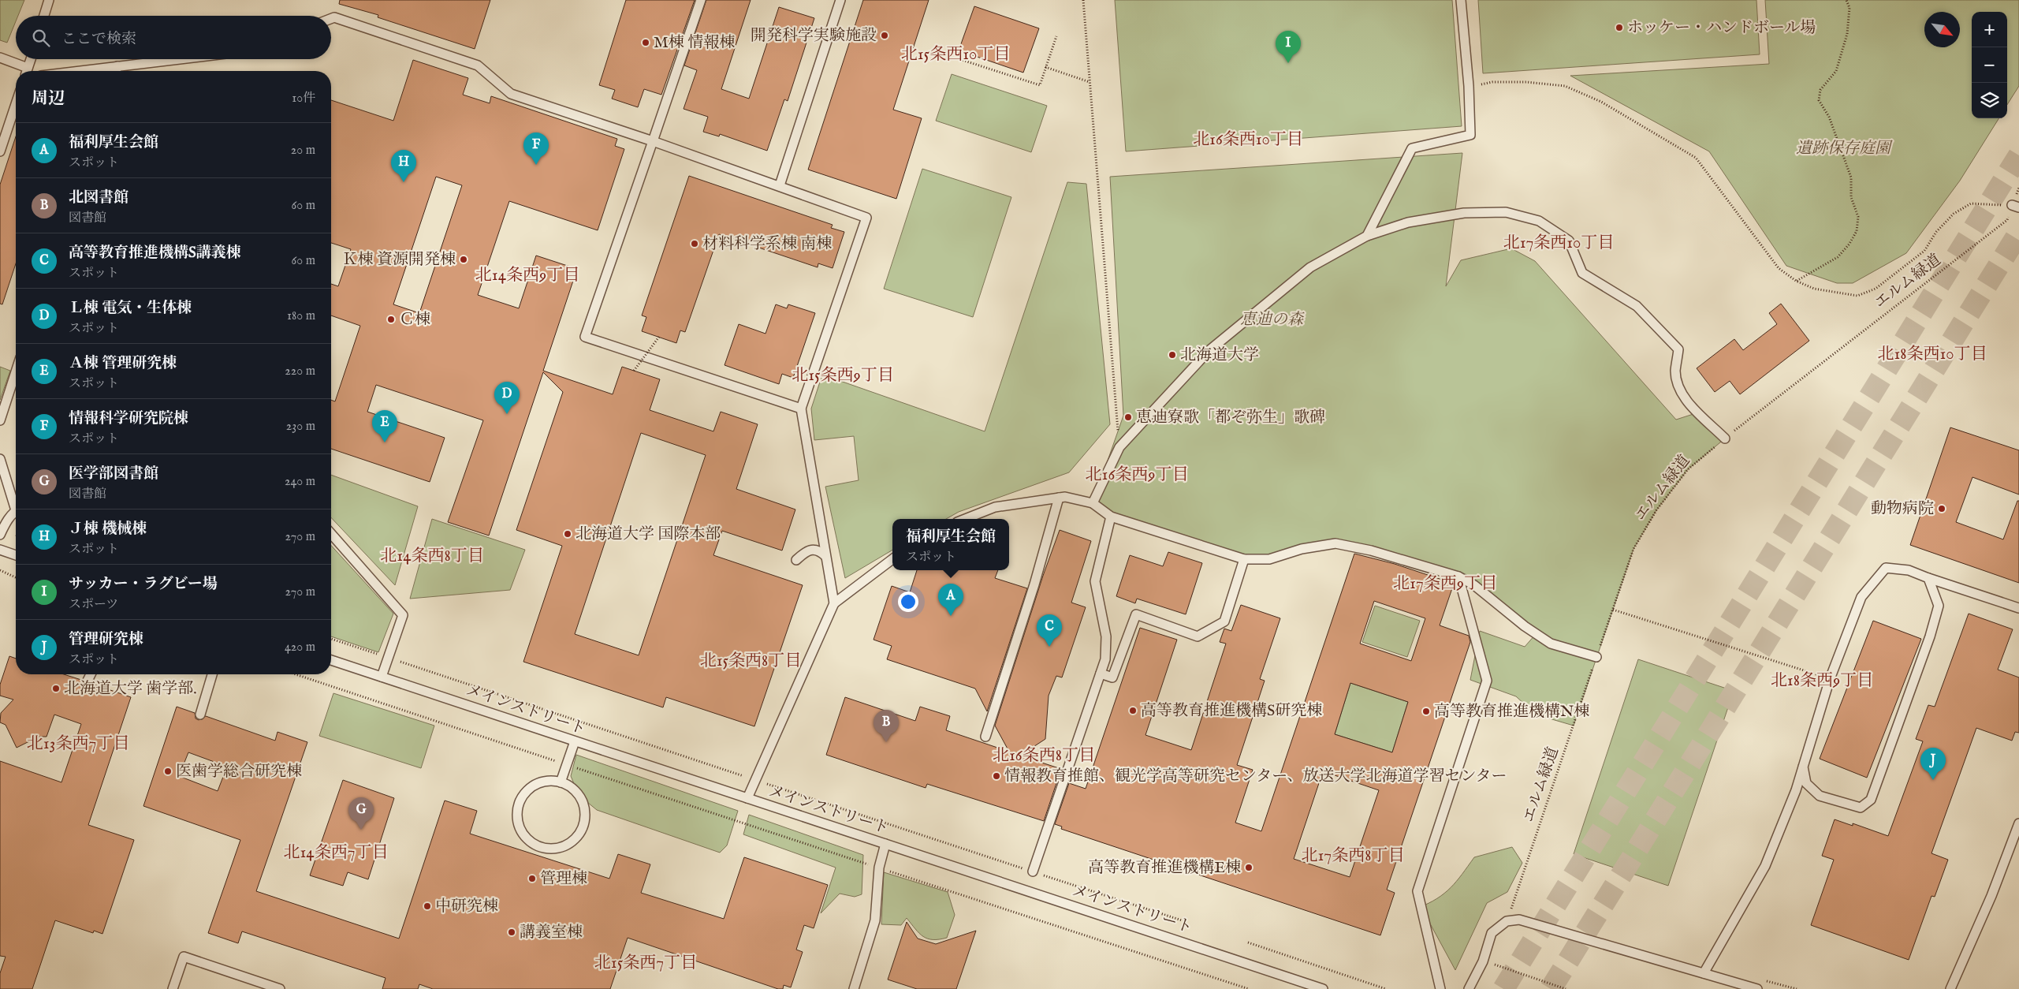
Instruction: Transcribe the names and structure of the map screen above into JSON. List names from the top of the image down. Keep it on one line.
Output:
{"streets":{"lane":["メインストリート"],"path":["エルム緑道"]},"districts":["北15条西10丁目","北16条西10丁目","北17条西10丁目","北14条西9丁目","北18条西10丁目","北15条西9丁目","北16条西9丁目","北14条西8丁目","北17条西9丁目","北15条西8丁目","北18条西9丁目","北13条西7丁目","北16条西8丁目","北14条西7丁目","北17条西8丁目","北15条西7丁目"],"parks":["遺跡保存庭園","恵迪の森"],"places":["ホッケー・ハンドボール場","開発科学実験施設","M棟 情報棟","材料科学系棟 南棟","Ｋ棟 資源開発棟","Ｃ棟","北海道大学","恵迪寮歌「都ぞ弥生」歌碑","動物病院","北海道大学 国際本部","北海道大学 歯学部.","高等教育推進機構S研究棟","高等教育推進機構N棟","医歯学総合研究棟","情報教育推館、観光学高等研究センター、放送大学北海道学習センター","高等教育推進機構E棟","管理棟","中研究棟","講義室棟"],"north":"bottom right","page":{"map_buttons":["+","−"],"search":"ここで検索","pins":["I","F","H","D","E","A","C","B","J","G"],"heading":["周辺","10件"],"list":[{"mark":"A","name":"福利厚生会館","note":"スポット","value":"20 m"},{"mark":"B","name":"北図書館","note":"図書館","value":"60 m"},{"mark":"C","name":"高等教育推進機構S講義棟","note":"スポット","value":"60 m"},{"mark":"D","name":"Ｌ棟 電気・生体棟","note":"スポット","value":"180 m"},{"mark":"E","name":"Ａ棟 管理研究棟","note":"スポット","value":"220 m"},{"mark":"F","name":"情報科学研究院棟","note":"スポット","value":"230 m"},{"mark":"G","name":"医学部図書館","note":"図書館","value":"240 m"},{"mark":"H","name":"Ｊ棟 機械棟","note":"スポット","value":"270 m"},{"mark":"I","name":"サッカー・ラグビー場","note":"スポーツ","value":"270 m"},{"mark":"J","name":"管理研究棟","note":"スポット","value":"420 m"}],"popup":["福利厚生会館","スポット"]}}
